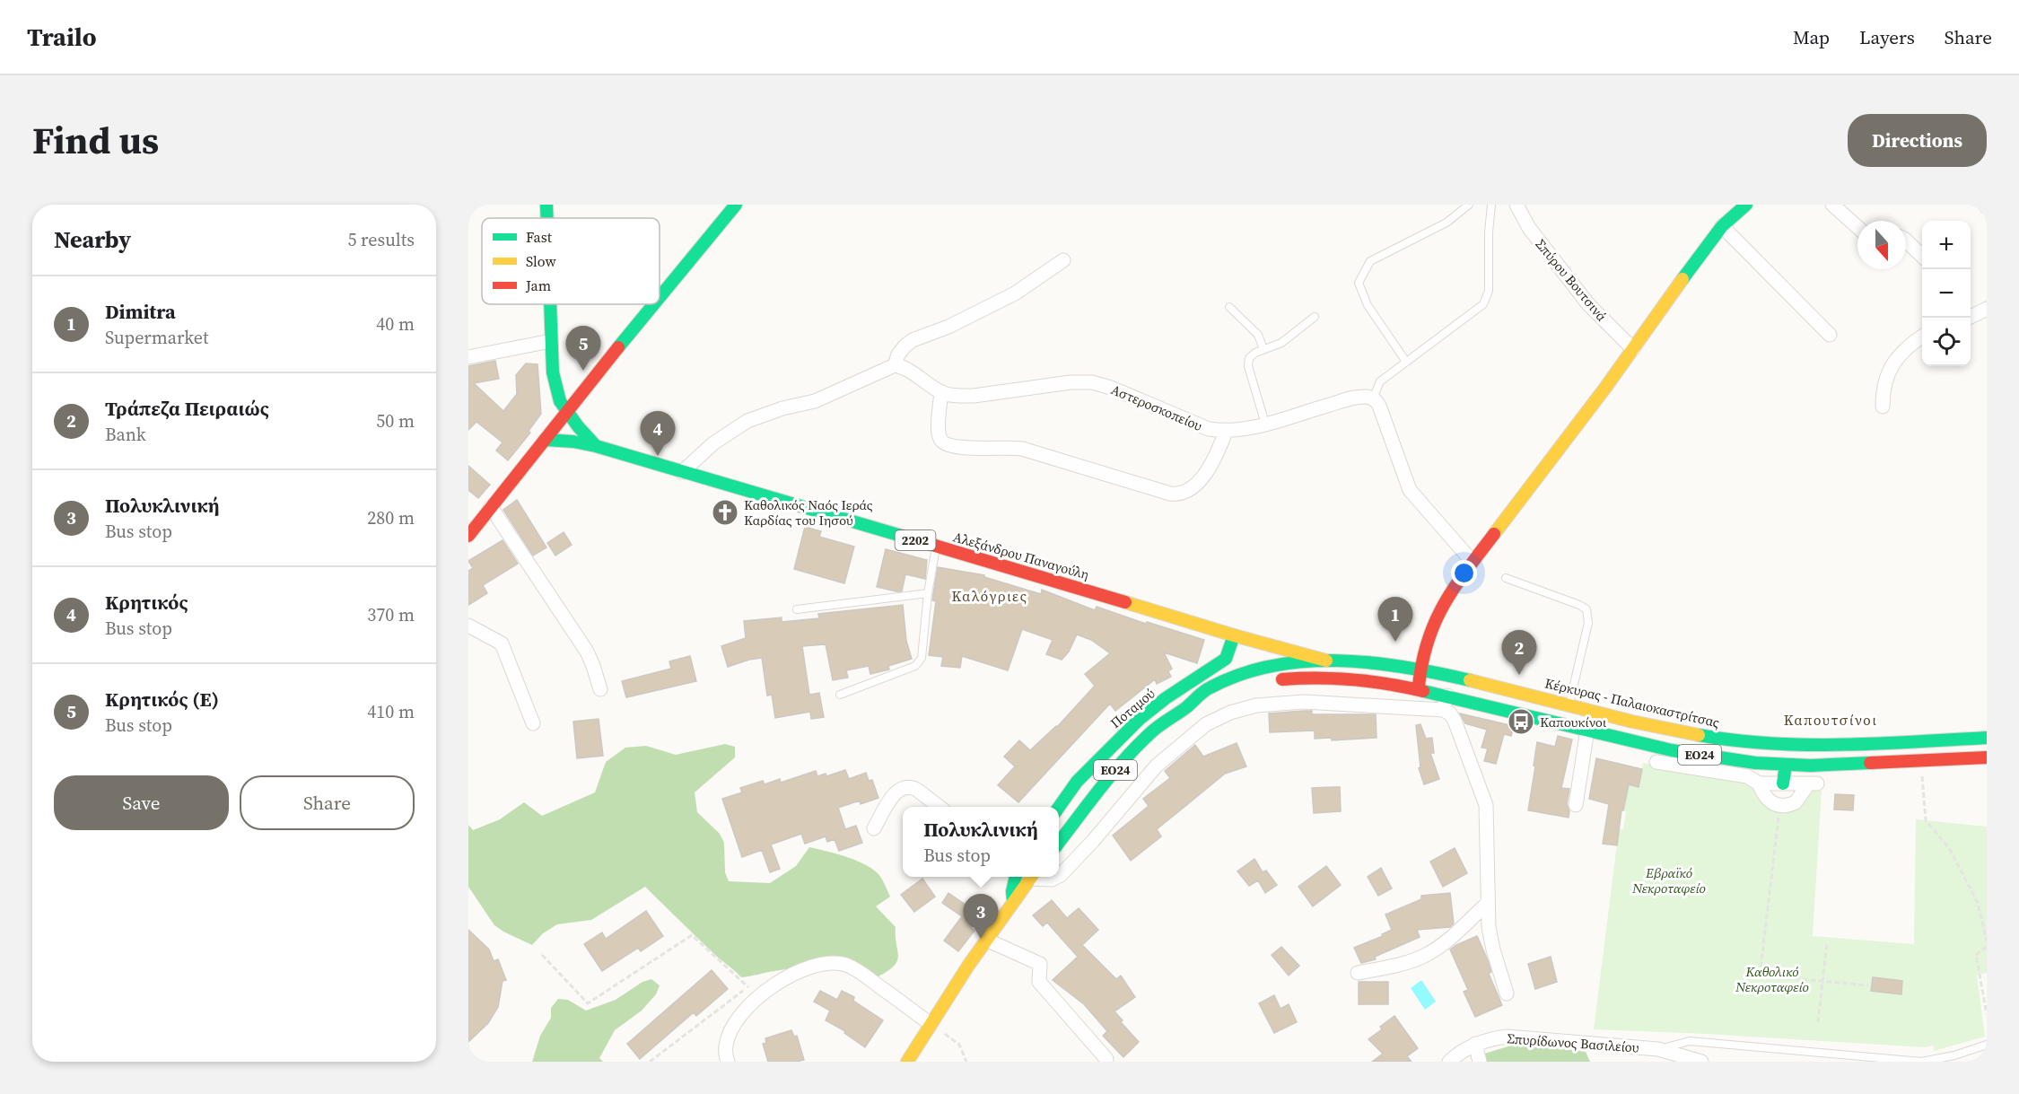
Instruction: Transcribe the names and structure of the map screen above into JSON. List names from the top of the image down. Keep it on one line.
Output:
{"streets":{"main road":["2202","Αλεξάνδρου Παναγούλη","Κέρκυρας - Παλαιοκαστρίτσας","Ποταμού","ΕΟ24"],"street":["Σπύρου Βουτσινά","Αστεροσκοπείου","Σπυρίδωνος Βασιλείου"]},"crossings":[["2202","Αλεξάνδρου Παναγούλη"],["Αλεξάνδρου Παναγούλη","Κέρκυρας - Παλαιοκαστρίτσας"],["Αλεξάνδρου Παναγούλη","Ποταμού"]],"districts":["Καλόγριες","Καπουτσίνοι"],"parks":["Εβραϊκό Νεκροταφείο","Καθολικό Νεκροταφείο"],"places":{"church":["Καθολικός Ναός Ιεράς Καρδίας του Ιησού"],"bus stop":["Καπουκίνοι"]},"legend":["Fast","Slow","Jam"],"north":"bottom","page":{"header":"Trailo","nav":["Map","Layers","Share"],"title":"Find us","buttons":["Directions",["Save","Share"]],"heading":["Nearby","5 results"],"map_buttons":["+","−"],"list":[{"mark":"1","name":"Dimitra","note":"Supermarket","value":"40 m"},{"mark":"2","name":"Τράπεζα Πειραιώς","note":"Bank","value":"50 m"},{"mark":"3","name":"Πολυκλινική","note":"Bus stop","value":"280 m"},{"mark":"4","name":"Κρητικός","note":"Bus stop","value":"370 m"},{"mark":"5","name":"Κρητικός (E)","note":"Bus stop","value":"410 m"}],"pins":["5","4","1","2","3"],"popup":["Πολυκλινική","Bus stop"]}}
